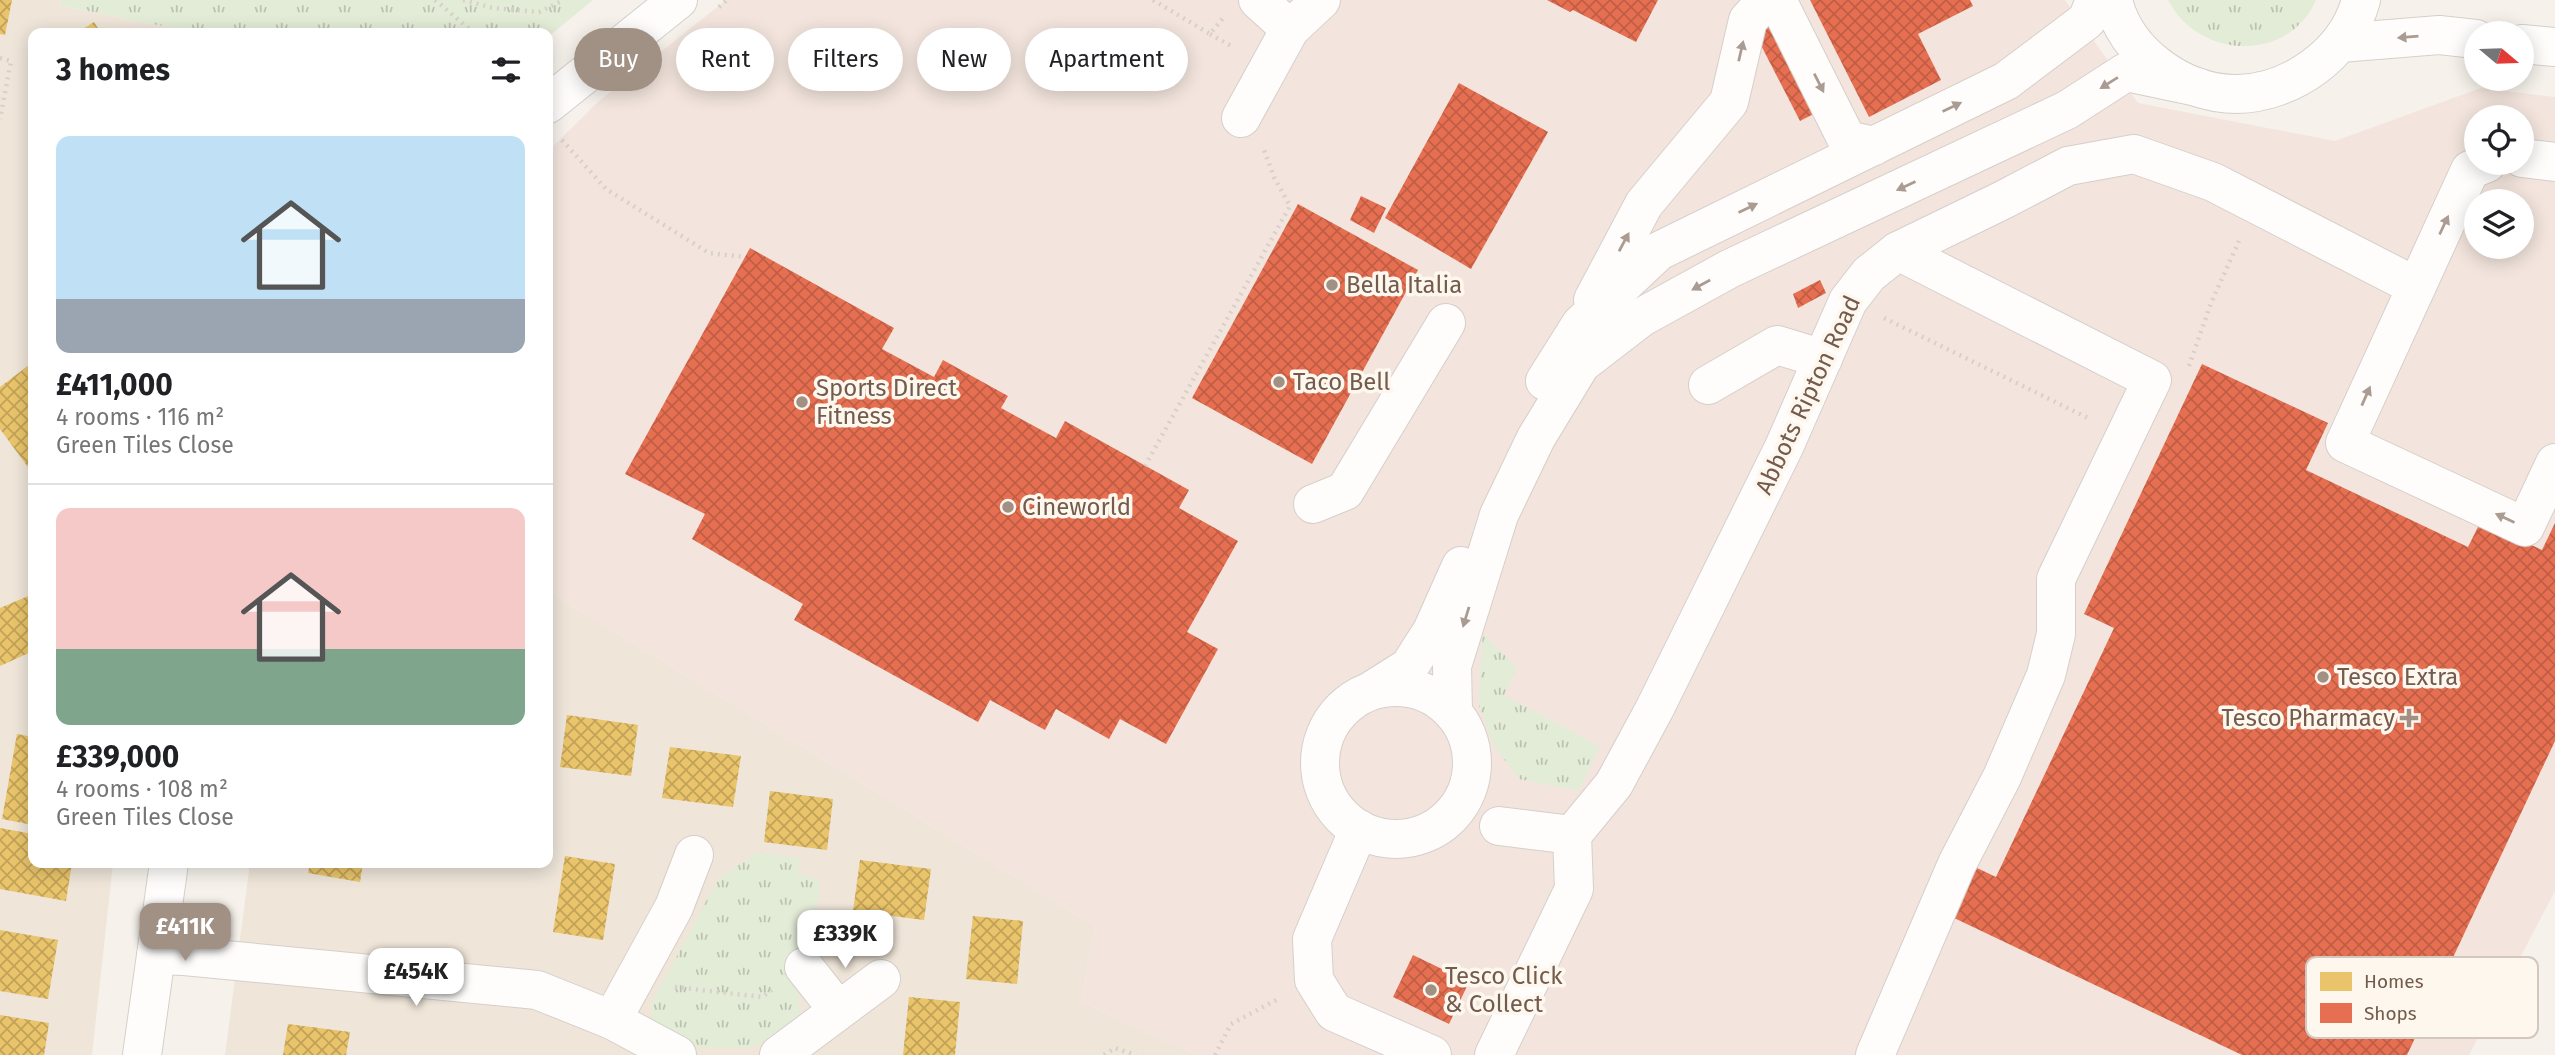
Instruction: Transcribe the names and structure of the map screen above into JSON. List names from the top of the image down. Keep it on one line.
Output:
{"streets":{"street":["Abbots Ripton Road"]},"places":{"other":["Bella Italia","Taco Bell","Sports Direct Fitness","Cineworld","Tesco Extra","Tesco Click & Collect"],"health":["Tesco Pharmacy"]},"legend":["Homes","Shops"],"north":"right","page":{"chip":["Buy","Rent","Filters","New","Apartment"],"heading":"3 homes","list":[{"name":"£411,000","note":"4 rooms · 116 m² · Green Tiles Close"},{"name":"£339,000","note":"4 rooms · 108 m² · Green Tiles Close"}],"price":["£411K","£339K","£454K"]}}
